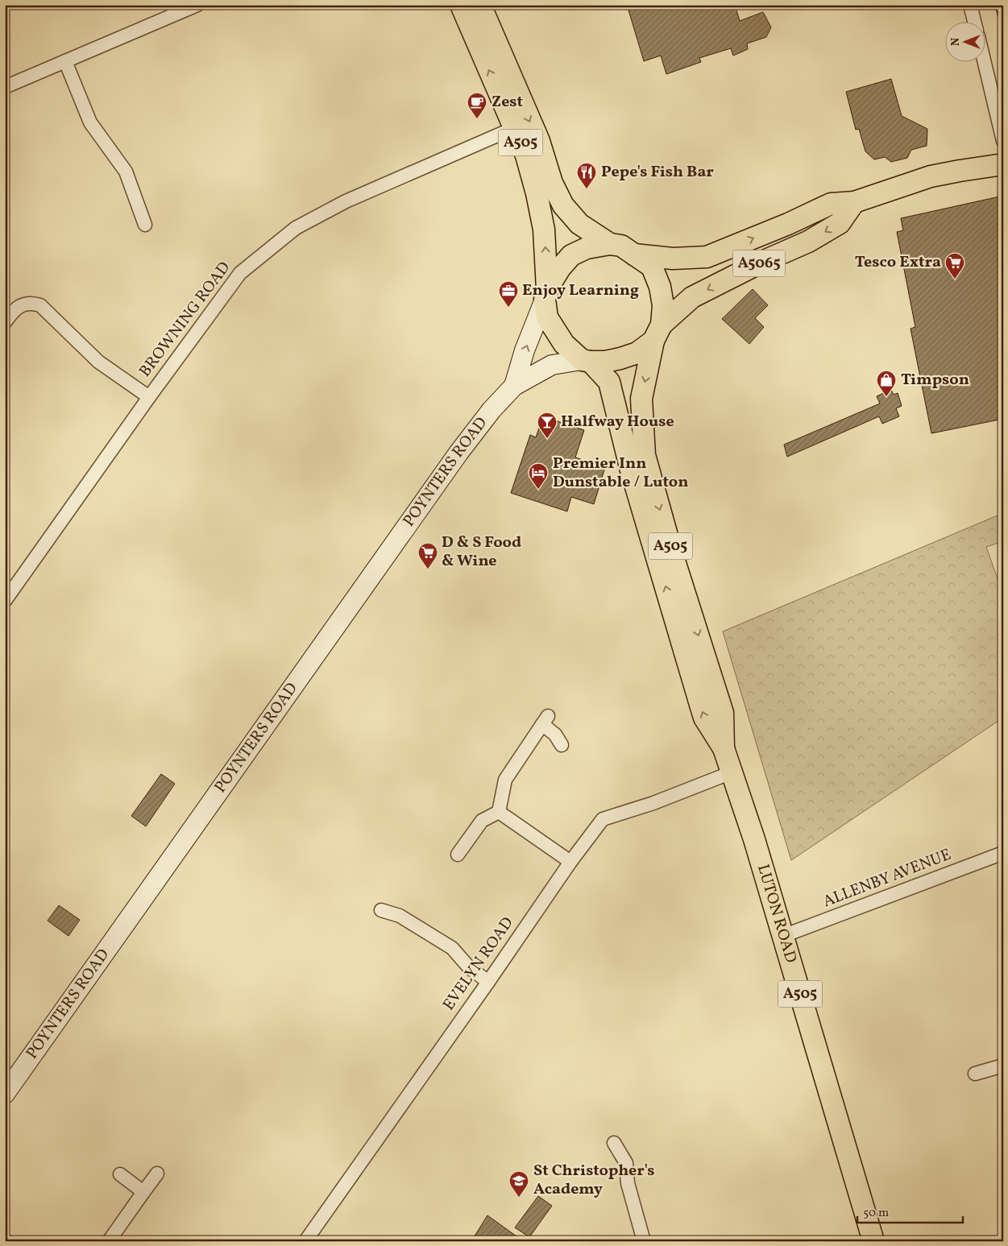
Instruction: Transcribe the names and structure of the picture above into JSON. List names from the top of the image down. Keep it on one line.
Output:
{"streets":{"main road":["A505","A5065","LUTON ROAD"],"street":["BROWNING ROAD","POYNTERS ROAD","ALLENBY AVENUE","EVELYN ROAD"]},"crossings":[["A505","A5065"],["A505","BROWNING ROAD"],["A505","POYNTERS ROAD"],["A505","LUTON ROAD"],["A5065","POYNTERS ROAD"],["A5065","LUTON ROAD"],["POYNTERS ROAD","LUTON ROAD"],["ALLENBY AVENUE","LUTON ROAD"],["LUTON ROAD","EVELYN ROAD"]],"places":{"cafe":["Zest"],"restaurant":["Pepe's Fish Bar"],"supermarket":["Tesco Extra","D & S Food & Wine"],"office":["Enjoy Learning"],"shop":["Timpson"],"bar":["Halfway House"],"hotel":["Premier Inn Dunstable / Luton"],"school or university":["St Christopher's Academy"]},"scale_bar":"50 m","north":"left"}
